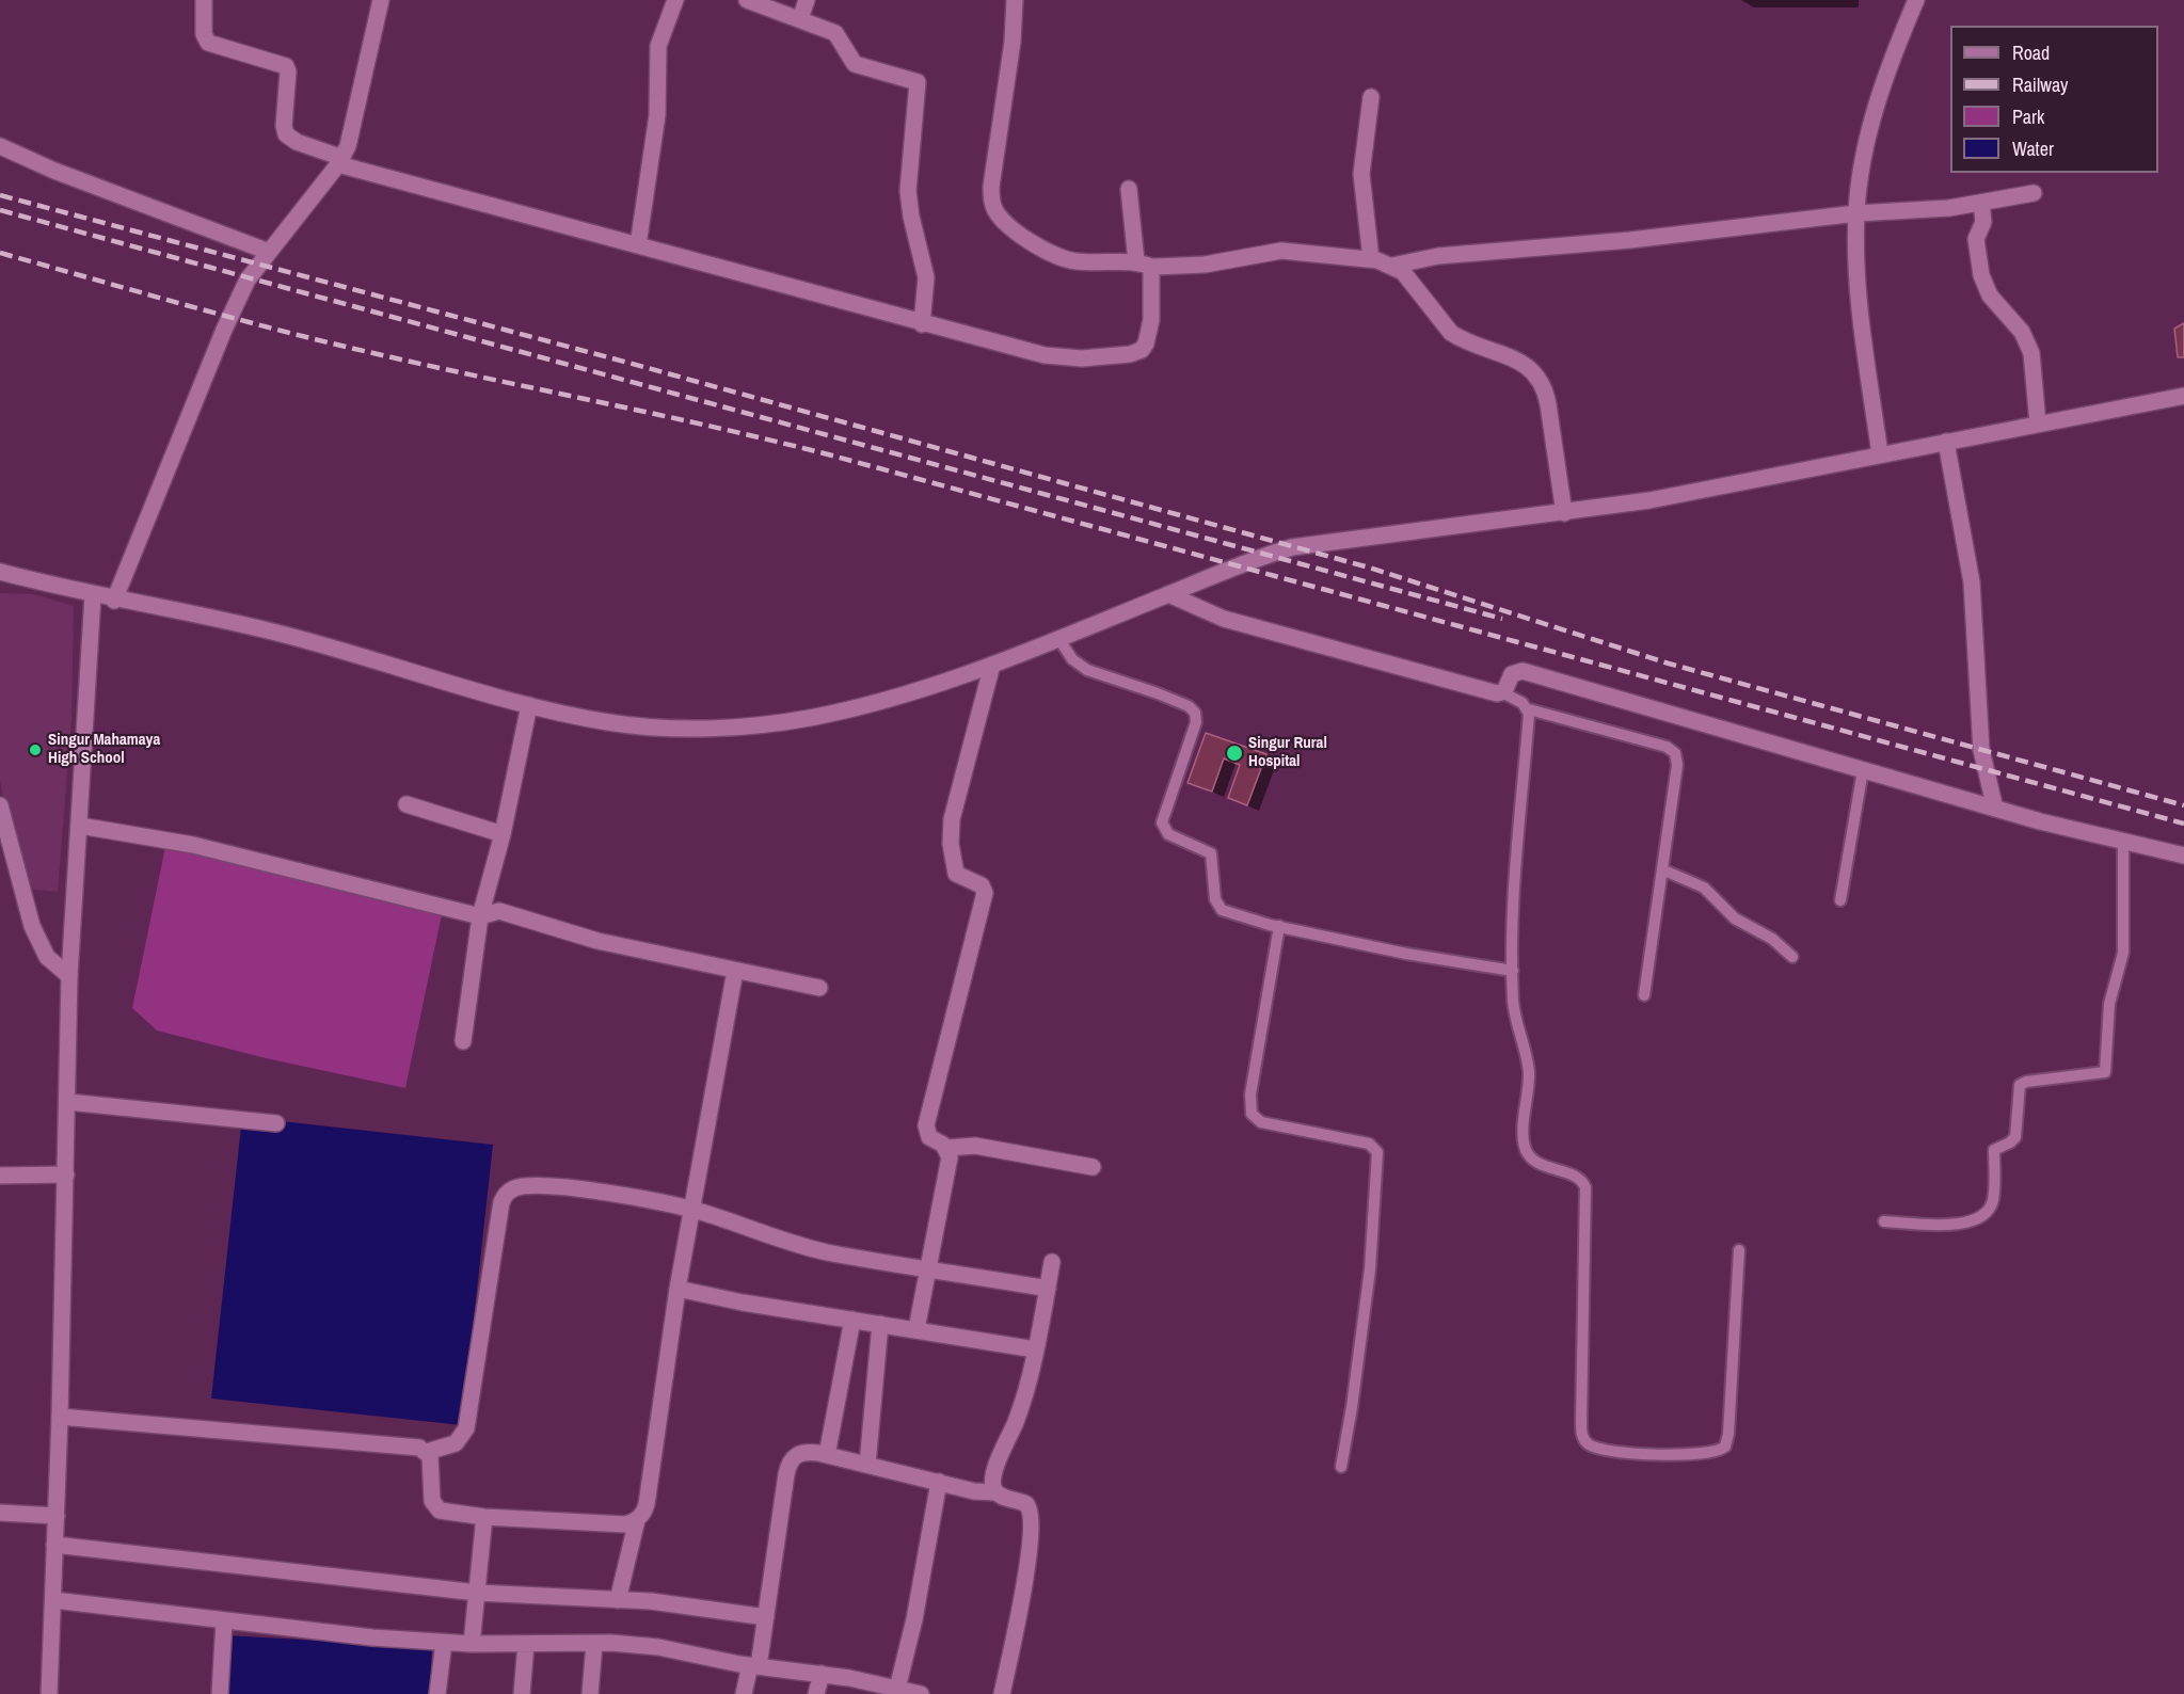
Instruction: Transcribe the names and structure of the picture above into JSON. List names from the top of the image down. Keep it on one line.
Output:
{"places":["Singur Mahamaya High School","Singur Rural Hospital"],"legend":["Road","Railway","Park","Water"]}
